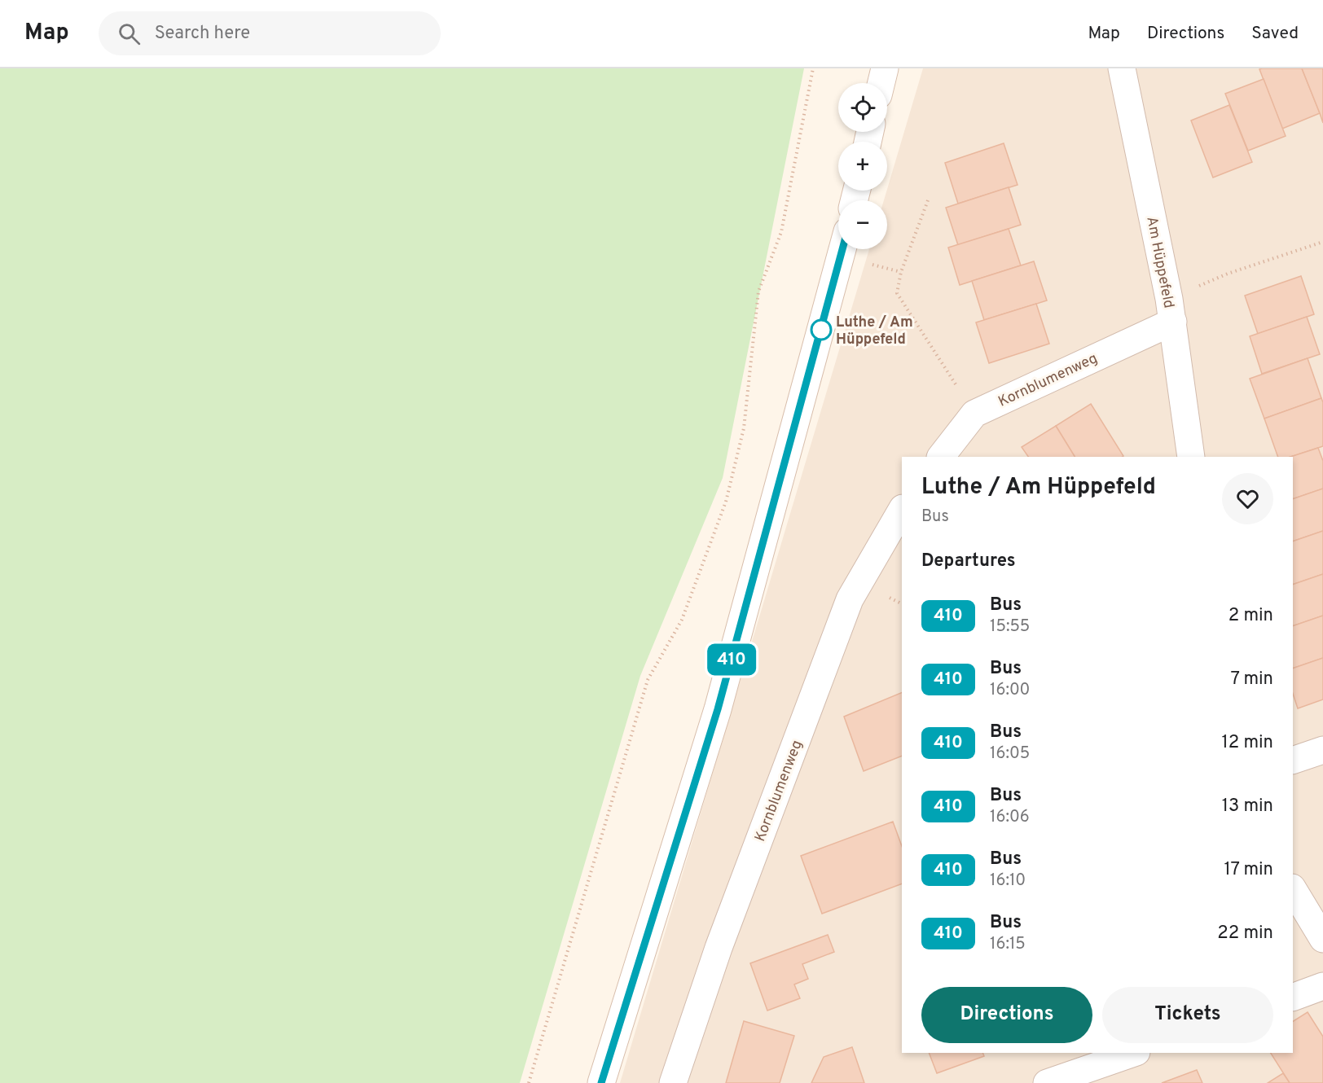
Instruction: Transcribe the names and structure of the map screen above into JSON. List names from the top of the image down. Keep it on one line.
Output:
{"streets":{"street":["Am Hüppefeld","Kornblumenweg"]},"crossings":[["Am Hüppefeld","Kornblumenweg"]],"places":["Luthe / Am Hüppefeld"],"lines":["bus line 410"],"page":{"header":"Map","search":"Search here","nav":["Map","Directions","Saved"],"on_map":"410","map_buttons":["+","−"],"heading":[["Luthe / Am Hüppefeld","Bus"],"Departures"],"list":[{"mark":"410","name":"Bus","note":"15:55","value":"2 min"},{"mark":"410","name":"Bus","note":"16:00","value":"7 min"},{"mark":"410","name":"Bus","note":"16:05","value":"12 min"},{"mark":"410","name":"Bus","note":"16:06","value":"13 min"},{"mark":"410","name":"Bus","note":"16:10","value":"17 min"},{"mark":"410","name":"Bus","note":"16:15","value":"22 min"}],"buttons":["Directions","Tickets"]}}
